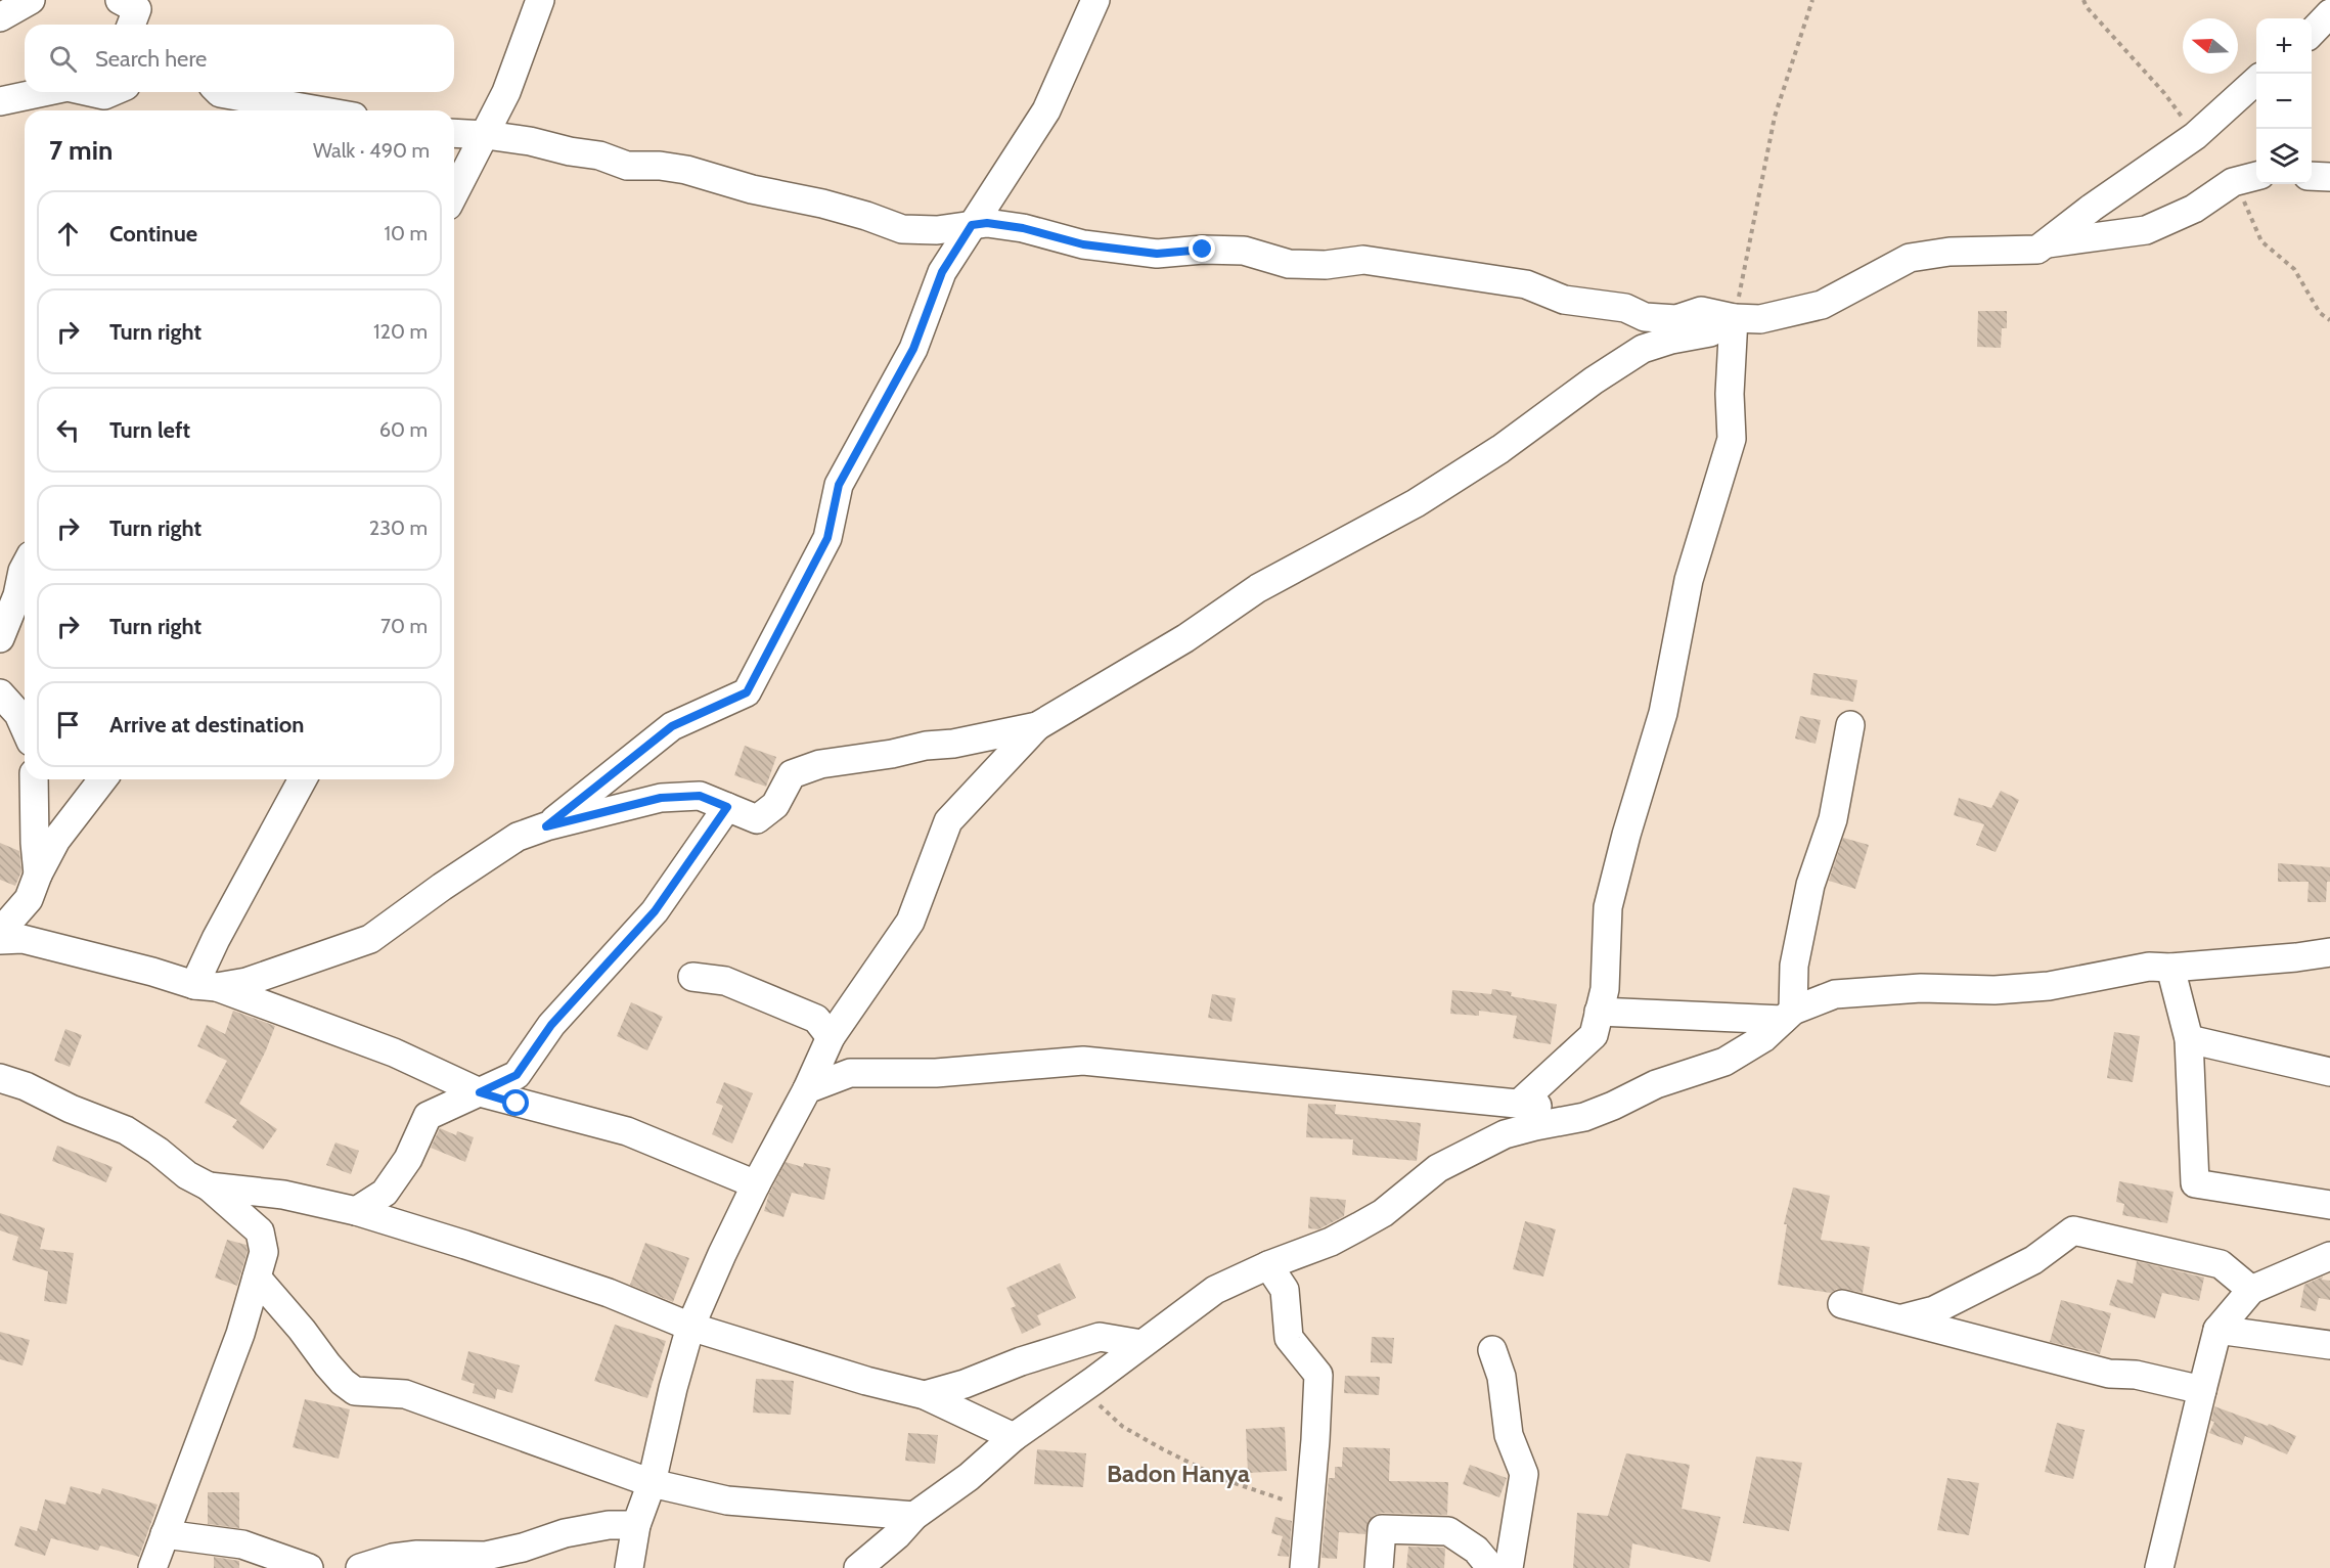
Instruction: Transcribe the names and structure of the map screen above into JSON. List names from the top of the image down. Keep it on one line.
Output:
{"districts":["Badon Hanya"],"north":"left","page":{"map_buttons":["+","−"],"search":"Search here","heading":["7 min","Walk · 490 m"],"list":[["Continue","10 m"],["Turn right","120 m"],["Turn left","60 m"],["Turn right","230 m"],["Turn right","70 m"],"Arrive at destination"]}}
